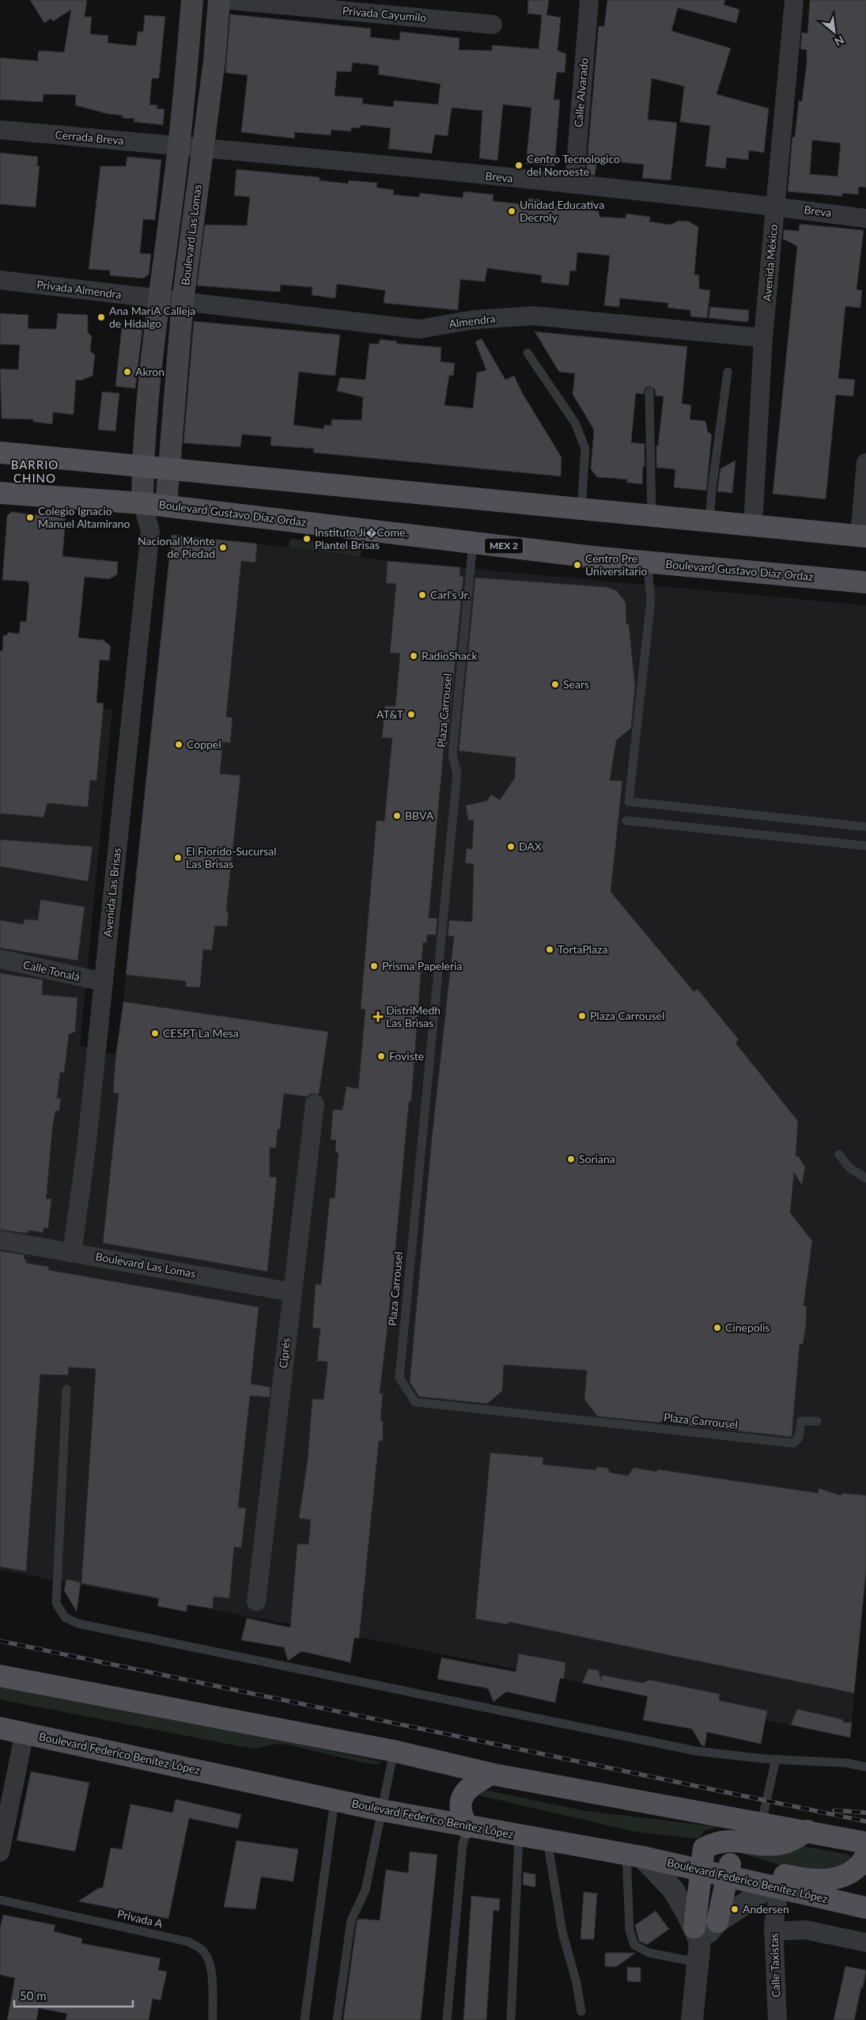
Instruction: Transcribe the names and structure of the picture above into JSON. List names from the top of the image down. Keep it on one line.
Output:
{"streets":{"main road":["Boulevard Las Lomas","Boulevard Gustavo Díaz Ordaz","MEX 2","Boulevard Federico Benítez López"],"street":["Privada Cayumilo","Calle Alvarado","Cerrada Breva","Breva","Avenida México","Privada Almendra","Almendra","Avenida Las Brisas","Calle Tonalá","Ciprés","Calle Taxistas"],"lane":["Plaza Carrousel","Privada A"]},"crossings":[["Calle Alvarado","Breva"],["Cerrada Breva","Breva"],["Cerrada Breva","Boulevard Las Lomas"],["Breva","Boulevard Las Lomas"],["Breva","Avenida México"],["Boulevard Las Lomas","Privada Almendra"],["Boulevard Las Lomas","Almendra"],["Boulevard Las Lomas","Boulevard Gustavo Díaz Ordaz"],["Boulevard Las Lomas","Avenida Las Brisas"],["Boulevard Las Lomas","Ciprés"],["Avenida México","Almendra"],["Privada Almendra","Almendra"],["Boulevard Gustavo Díaz Ordaz","Plaza Carrousel"],["Boulevard Gustavo Díaz Ordaz","Avenida Las Brisas"],["Avenida Las Brisas","Calle Tonalá"],["Boulevard Federico Benítez López","Calle Taxistas"]],"districts":["BARRIO CHINO"],"places":{"other":["Centro Tecnologico del Noroeste","Unidad Educativa Decroly","Ana MariA Calleja de Hidalgo","Akron","Colegio Ignacio Manuel Altamirano","Instituto Ji�Come, Plantel Brisas","Nacional Monte de Piedad","Centro Pre Universitario","Carl's Jr.","RadioShack","Sears","AT&T","Coppel","BBVA","DAX","El Florido-Sucursal Las Brisas","TortaPlaza","Prisma Papeleria","Plaza Carrousel","CESPT La Mesa","Foviste","Soriana","Cinepolis","Andersen"],"health":["DistriMedh Las Brisas"]},"scale_bar":"50 m","north":"bottom right"}
